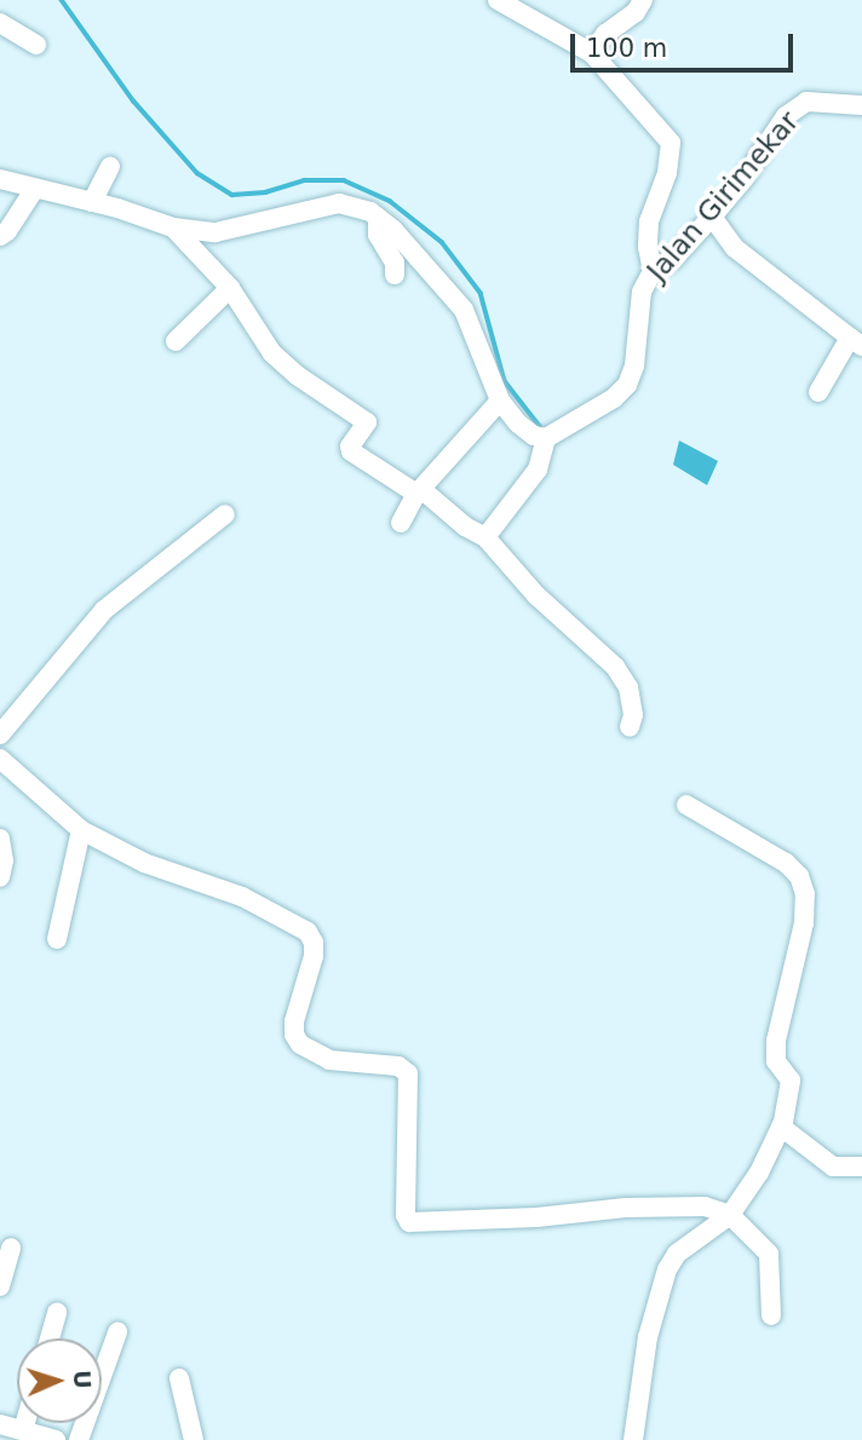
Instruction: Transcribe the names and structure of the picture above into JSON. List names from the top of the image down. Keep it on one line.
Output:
{"streets":{"street":["Jalan Girimekar"]},"scale_bar":"100 m","north":"right"}
